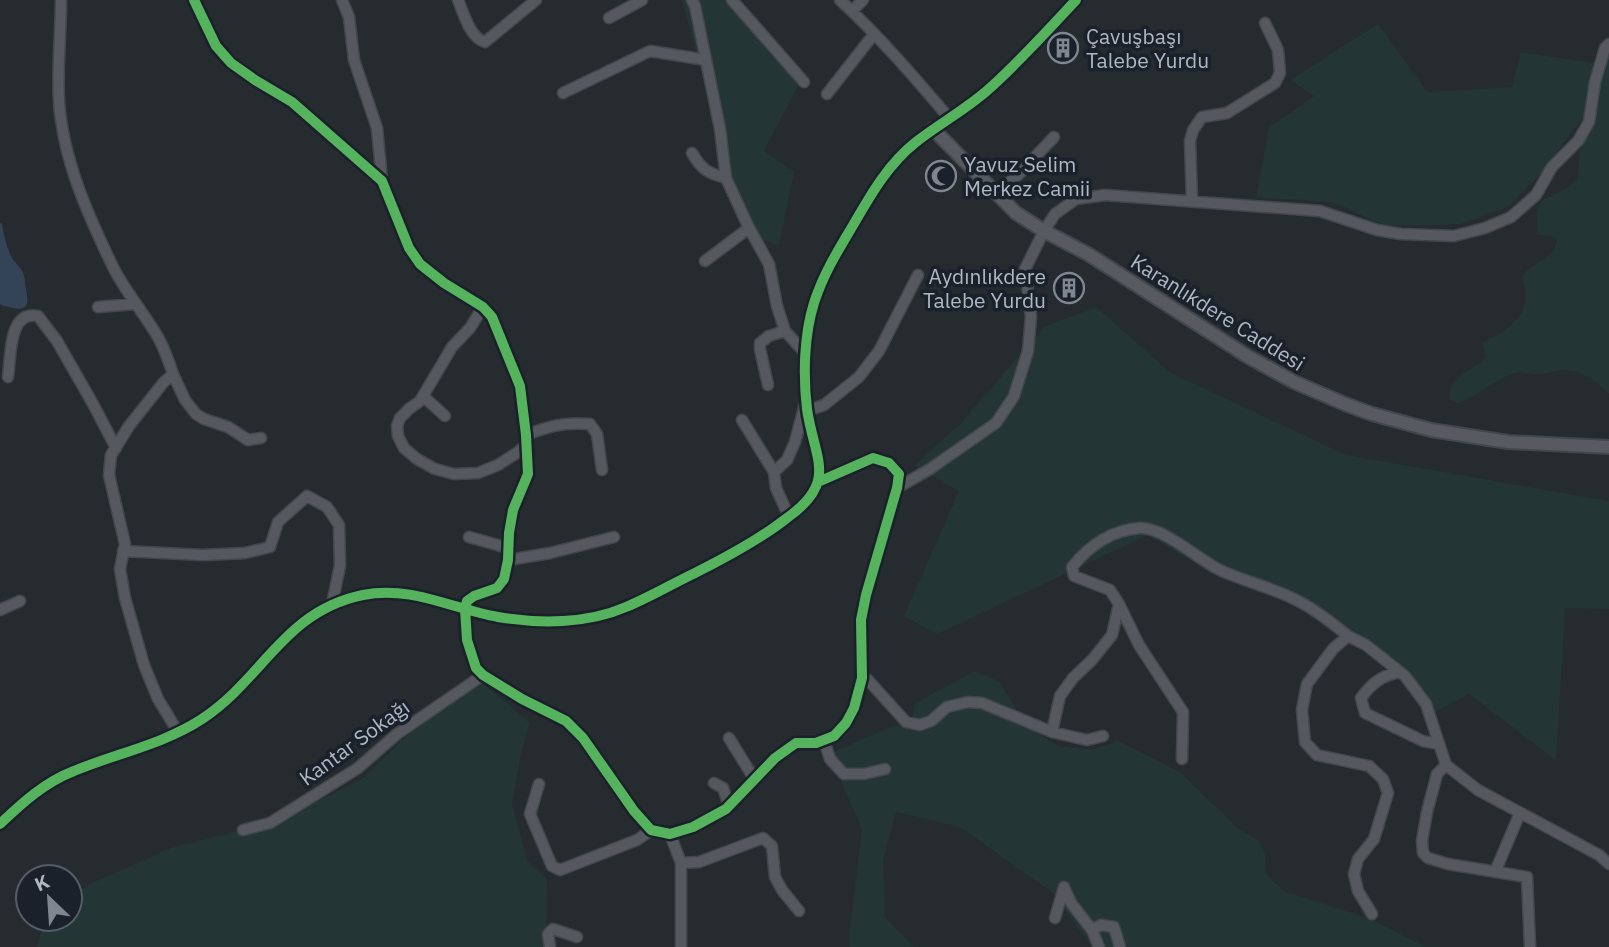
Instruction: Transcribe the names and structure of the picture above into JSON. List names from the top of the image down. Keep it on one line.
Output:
{"streets":{"main road":["Karanlıkdere Caddesi"],"street":["Kantar Sokağı"]},"places":{"building":["Çavuşbaşı Talebe Yurdu","Aydınlıkdere Talebe Yurdu"],"mosque":["Yavuz Selim Merkez Camii"]},"north":"top left"}
